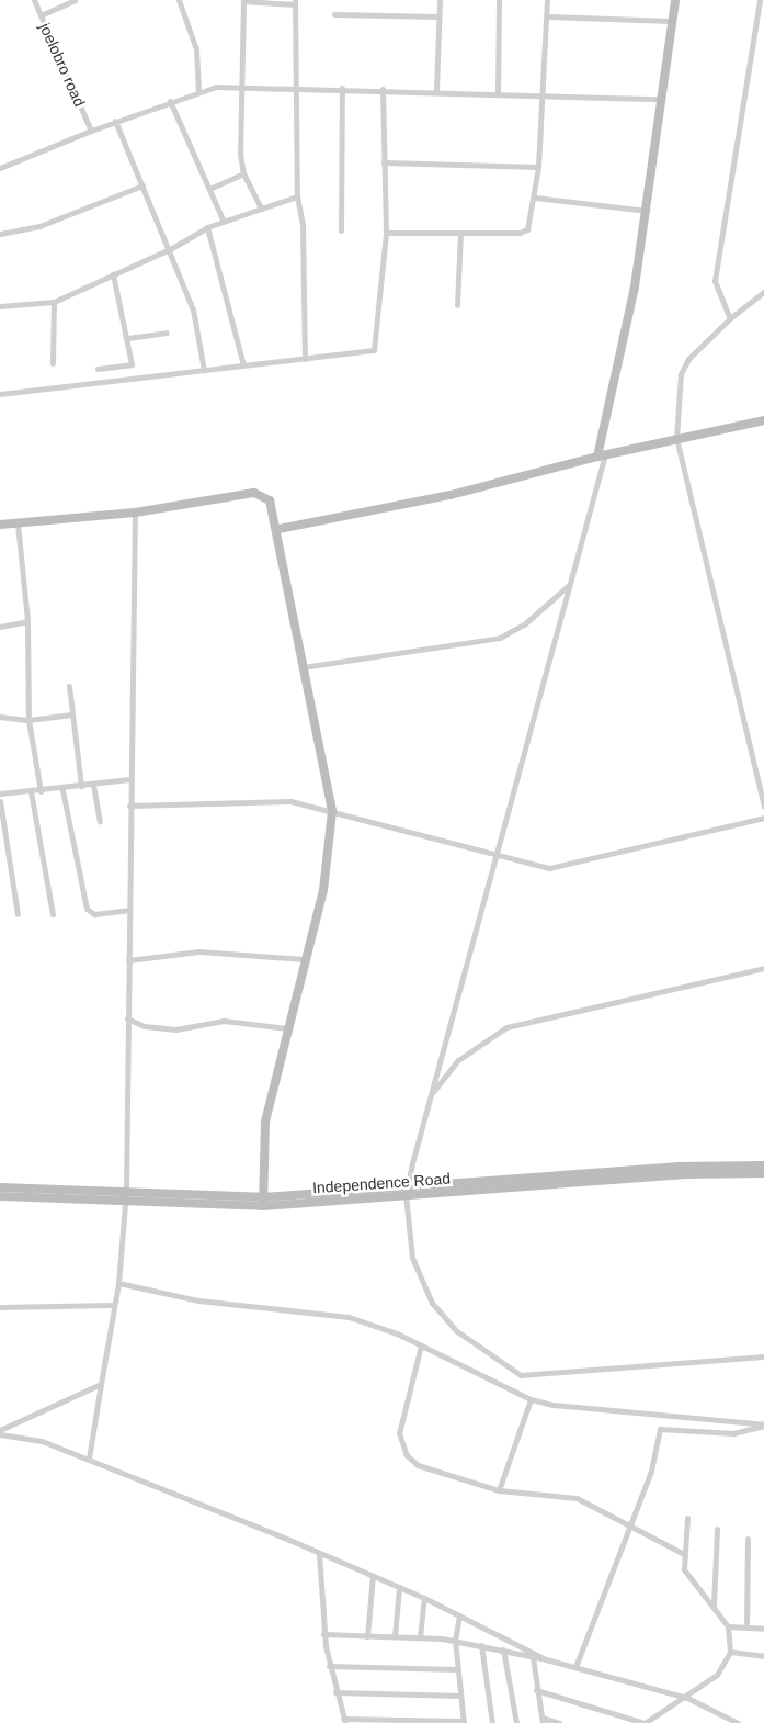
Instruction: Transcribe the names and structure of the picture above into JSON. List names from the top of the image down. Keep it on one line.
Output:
{"streets":{"street":["joelobro road","Independence Road"]}}
